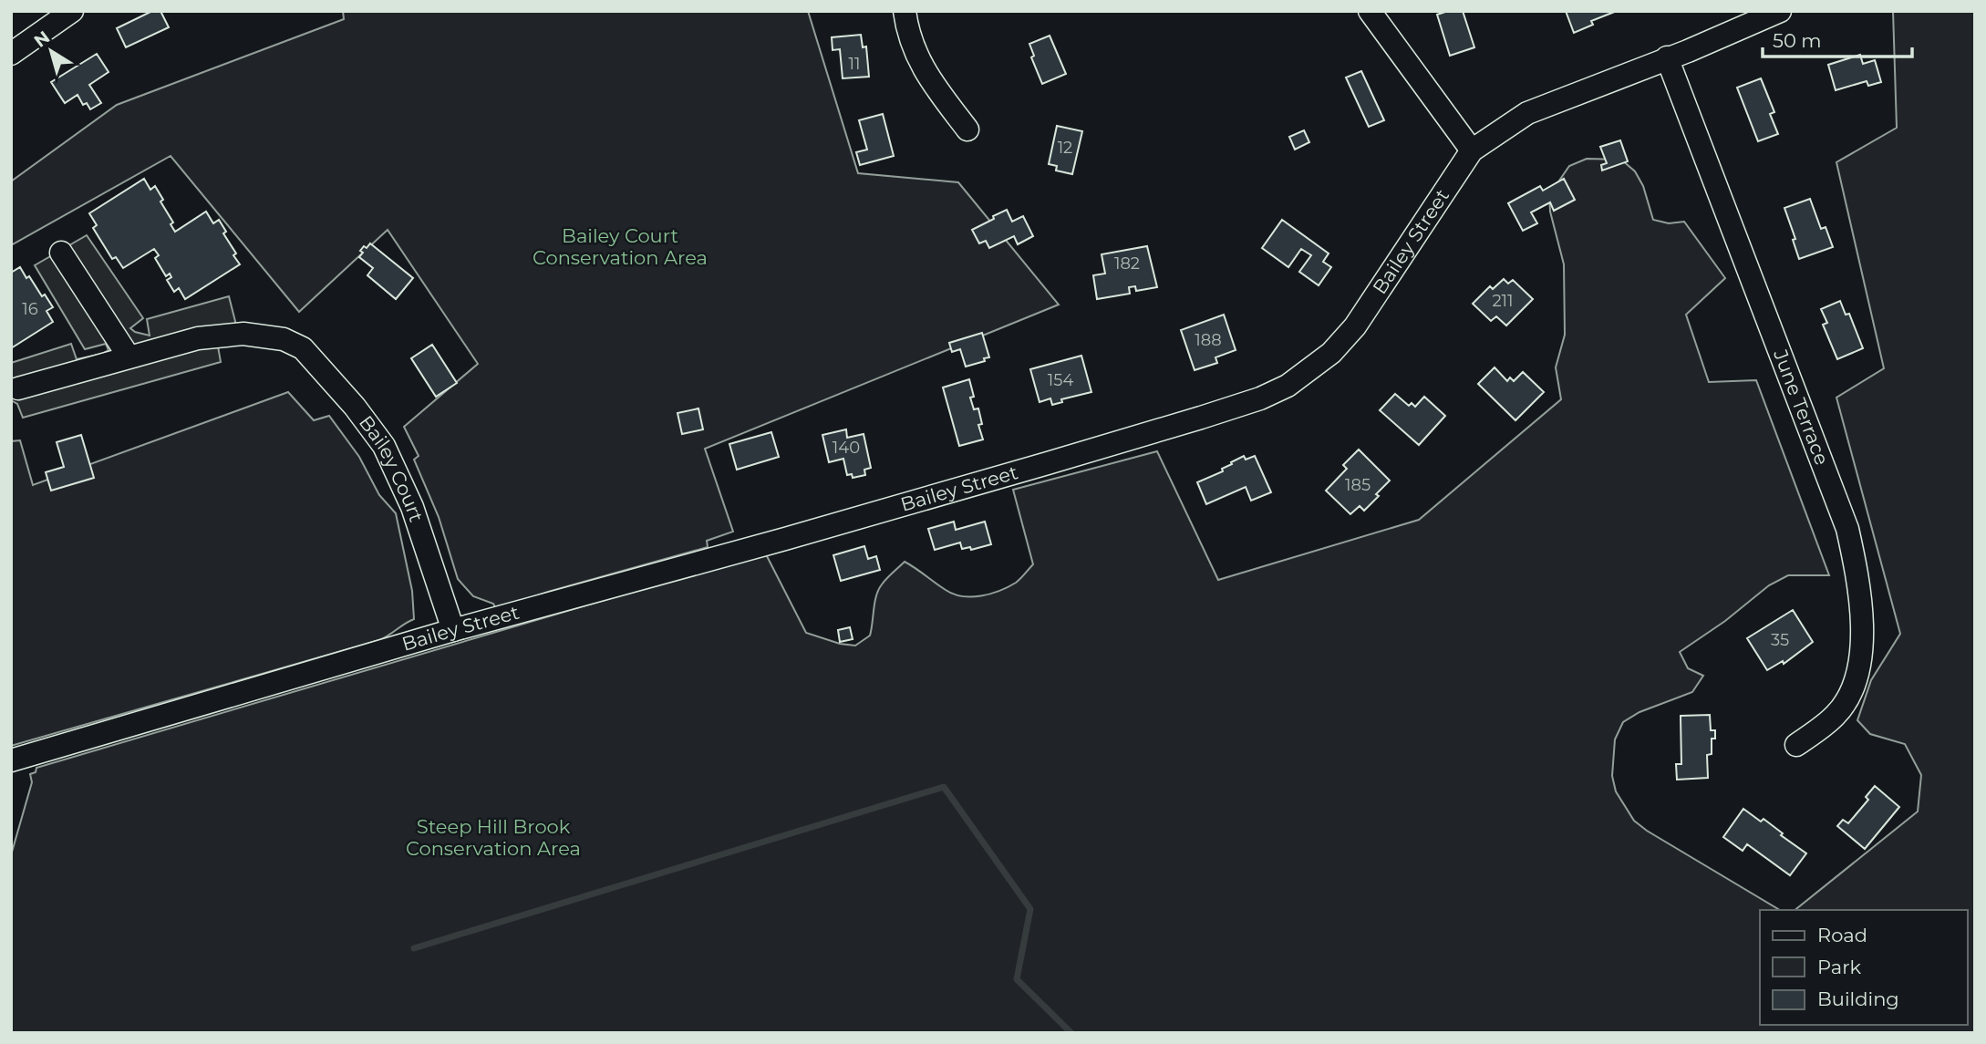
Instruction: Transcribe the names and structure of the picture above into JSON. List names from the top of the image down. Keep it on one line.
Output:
{"streets":{"street":["Bailey Street","June Terrace","Bailey Court"]},"crossings":[["Bailey Street","June Terrace"],["Bailey Street","Bailey Court"]],"parks":["Bailey Court Conservation Area","Steep Hill Brook Conservation Area"],"house_numbers":["11","12","182","211","16","188","154","140","185","35"],"legend":["Road","Park","Building"],"scale_bar":"50 m","north":"top left"}
